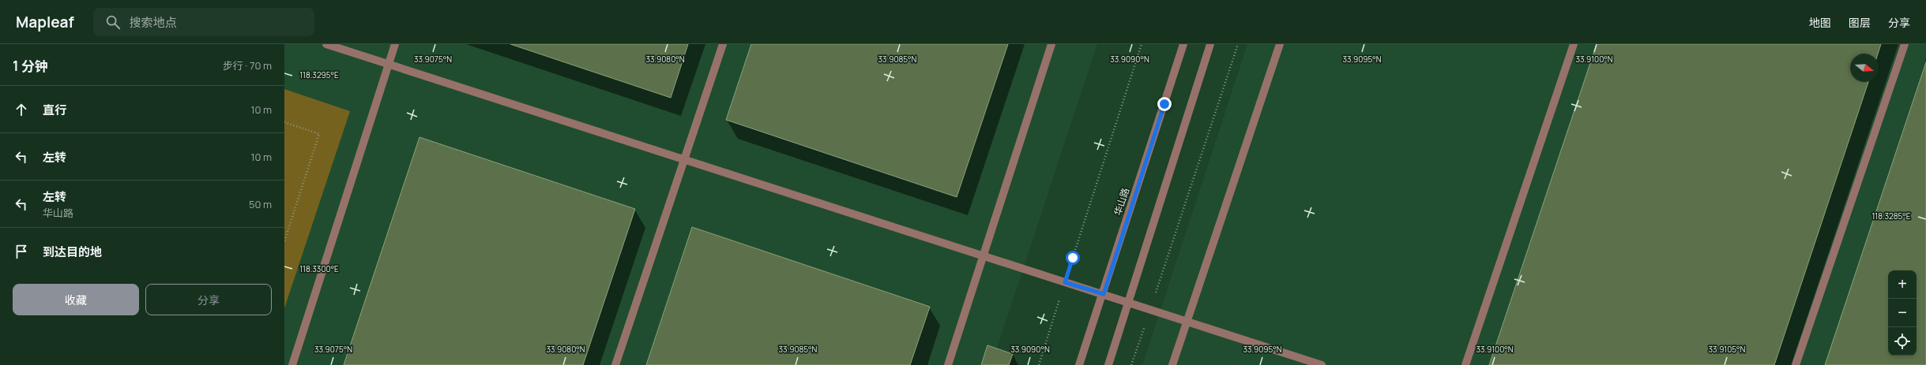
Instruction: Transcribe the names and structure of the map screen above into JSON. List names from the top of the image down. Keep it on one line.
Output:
{"streets":{"street":["华山路"]},"north":"right","page":{"header":"Mapleaf","search":"搜索地点","nav":["地图","图层","分享"],"heading":["1 分钟","步行 · 70 m"],"list":[["直行","10 m"],["左转","10 m"],["左转","华山路","50 m"],"到达目的地"],"map_buttons":["+","−"],"buttons":["收藏","分享"]},"coordinates":["33.9075°N","33.9080°N","33.9085°N","33.9090°N","33.9095°N","33.9100°N","118.3295°E","118.3285°E","118.3300°E","33.9105°N"]}
